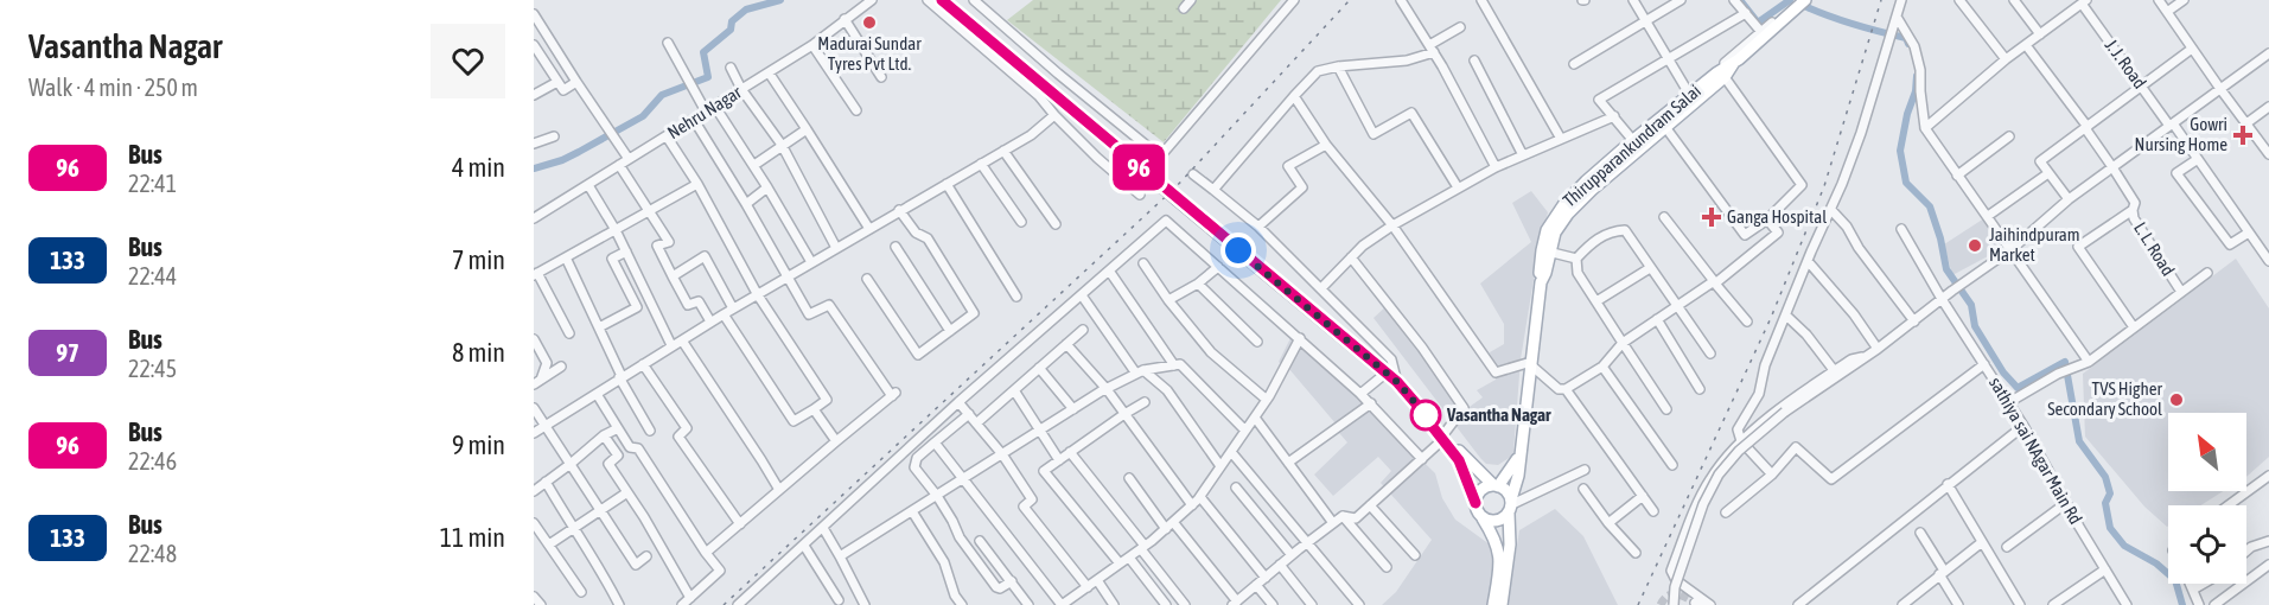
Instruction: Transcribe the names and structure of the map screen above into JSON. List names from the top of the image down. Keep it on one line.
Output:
{"streets":{"main road":["Thirupparankundram Salai"],"street":["J. J. Road","Nehru Nagar","L. L. Road","sathiya sai NAgar Main Rd"]},"places":{"other":["Madurai Sundar Tyres Pvt Ltd.","Jaihindpuram Market","TVS Higher Secondary School","Vasantha Nagar"],"health":["Gowri Nursing Home","Ganga Hospital"]},"lines":["bus line 96"],"north":"top left","page":{"heading":["Vasantha Nagar","Walk · 4 min · 250 m"],"on_map":"96","list":[{"mark":"96","name":"Bus","note":"22:41","value":"4 min"},{"mark":"133","name":"Bus","note":"22:44","value":"7 min"},{"mark":"97","name":"Bus","note":"22:45","value":"8 min"},{"mark":"96","name":"Bus","note":"22:46","value":"9 min"},{"mark":"133","name":"Bus","note":"22:48","value":"11 min"}]}}
